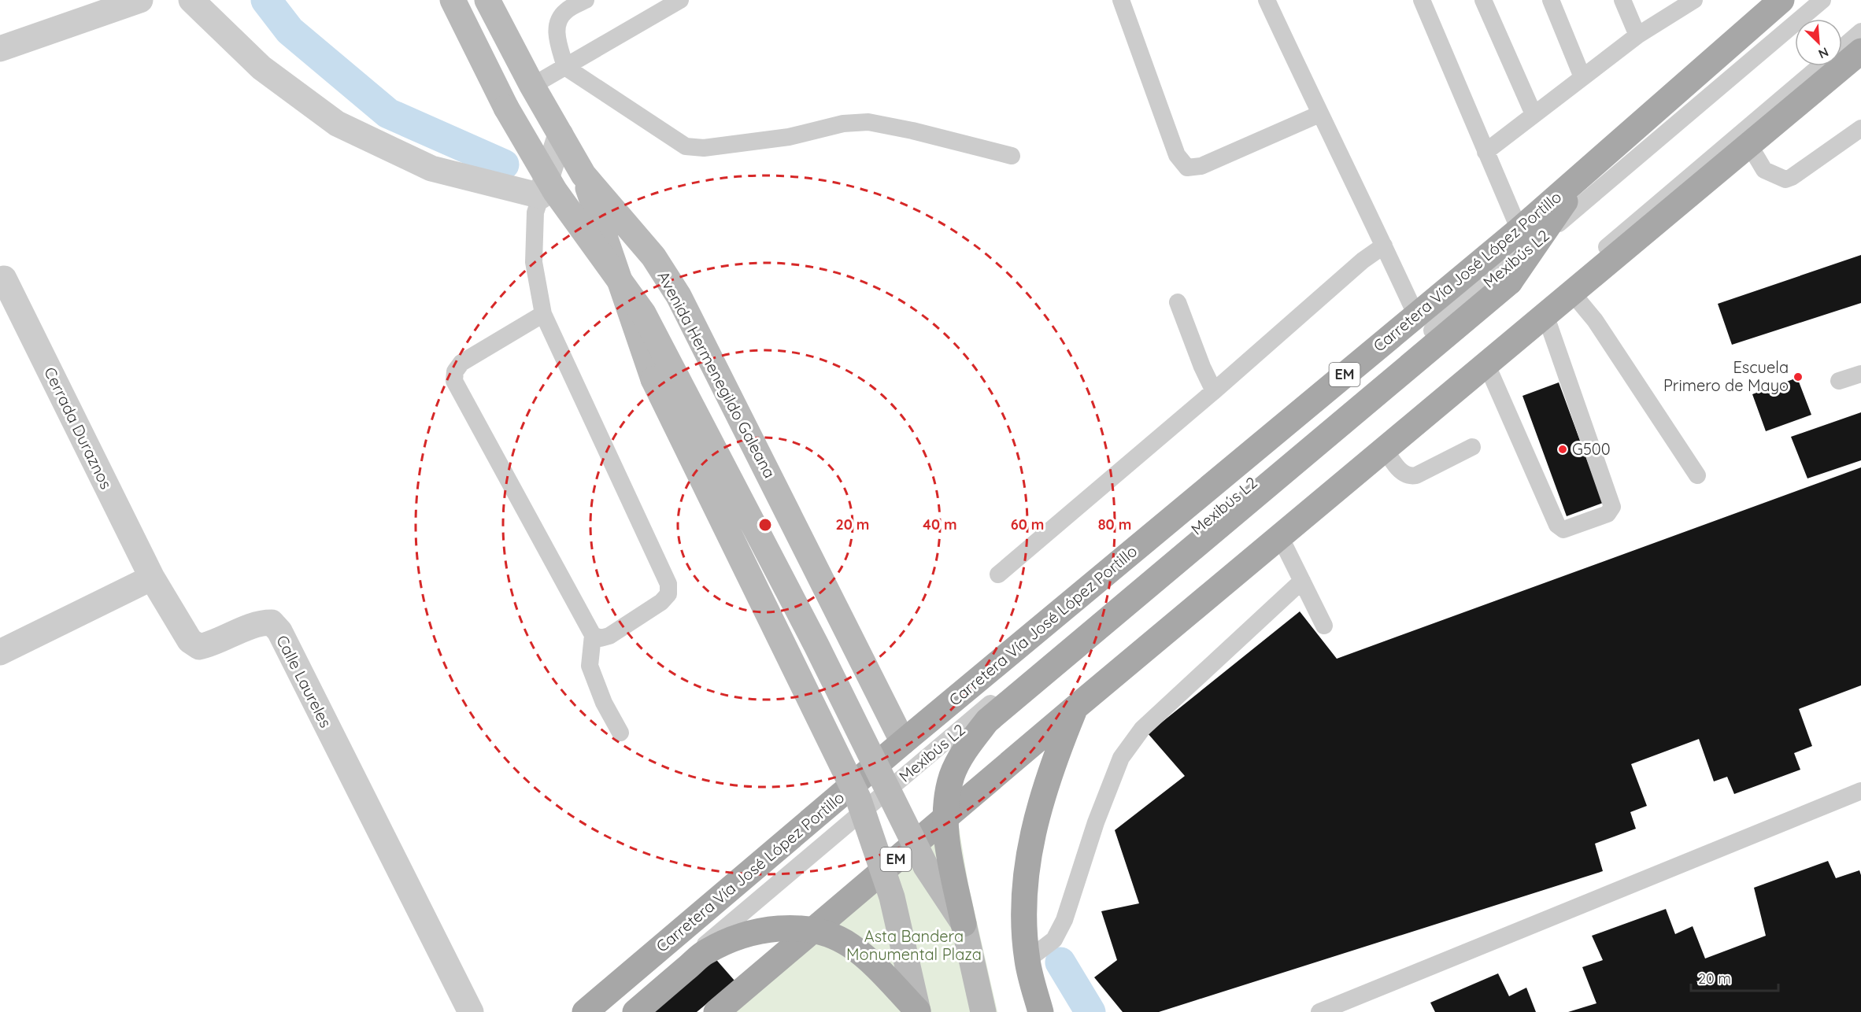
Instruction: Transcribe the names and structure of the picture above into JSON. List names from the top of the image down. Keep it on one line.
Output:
{"streets":{"main road":["Carretera Vía José López Portillo","EM"],"street":["Avenida Hermenegildo Galeana","Cerrada Duraznos","Calle Laureles"],"lane":["Mexibús L2"]},"crossings":[["Mexibús L2","Carretera Vía José López Portillo"],["Carretera Vía José López Portillo","Avenida Hermenegildo Galeana"],["Cerrada Duraznos","Calle Laureles"]],"parks":["Asta Bandera Monumental Plaza"],"places":["Escuela Primero de Mayo","G500"],"scale_bar":"20 m","north":"bottom right","rings":["20 m","40 m","60 m","80 m"]}
